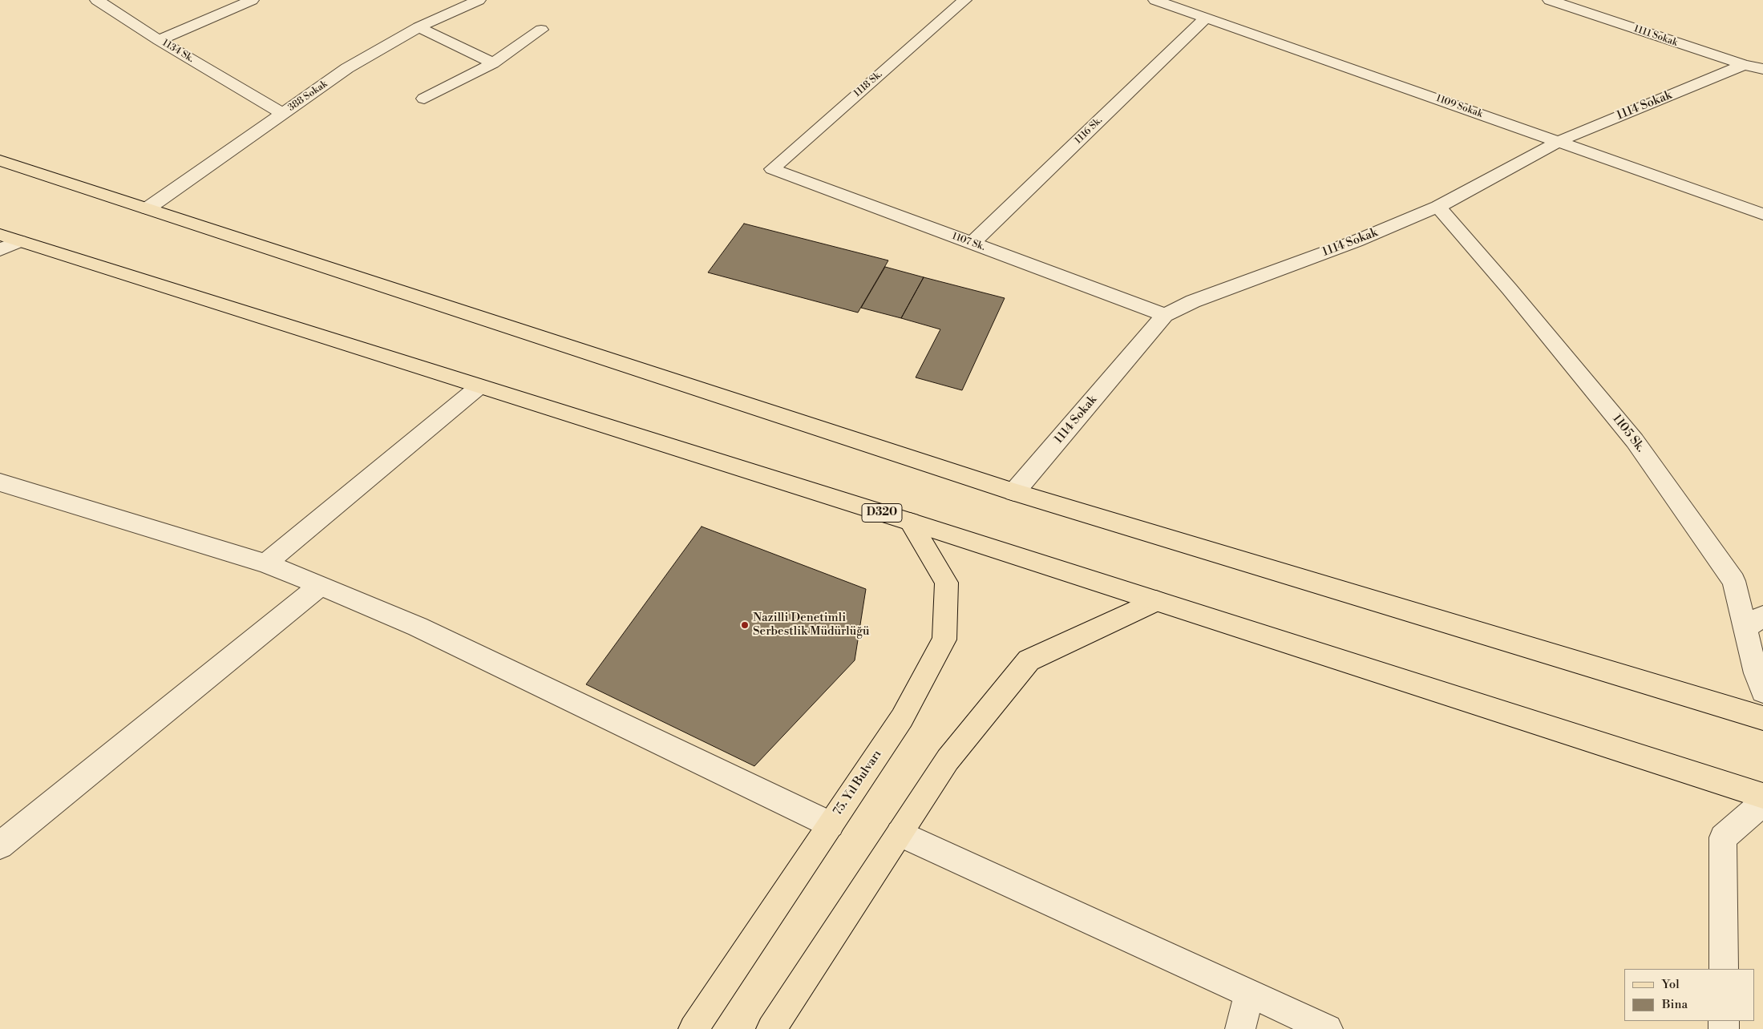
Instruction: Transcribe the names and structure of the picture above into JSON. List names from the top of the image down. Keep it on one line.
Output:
{"streets":{"main road":["D320","75. Yıl Bulvarı"],"street":["1111 Sokak","1134 Sk.","1118 Sk.","388 Sokak","1114 Sokak","1109 Sokak","1116 Sk.","1107 Sk.","1105 Sk."]},"crossings":[["1111 Sokak","1114 Sokak"],["1134 Sk.","388 Sokak"],["1118 Sk.","1107 Sk."],["1114 Sokak","1109 Sokak"],["1114 Sokak","1107 Sk."],["1114 Sokak","1105 Sk."],["1109 Sokak","1116 Sk."],["1116 Sk.","1107 Sk."],["D320","75. Yıl Bulvarı"]],"places":["Nazilli Denetimli Serbestlik Müdürlüğü"],"legend":["Yol","Bina"]}
